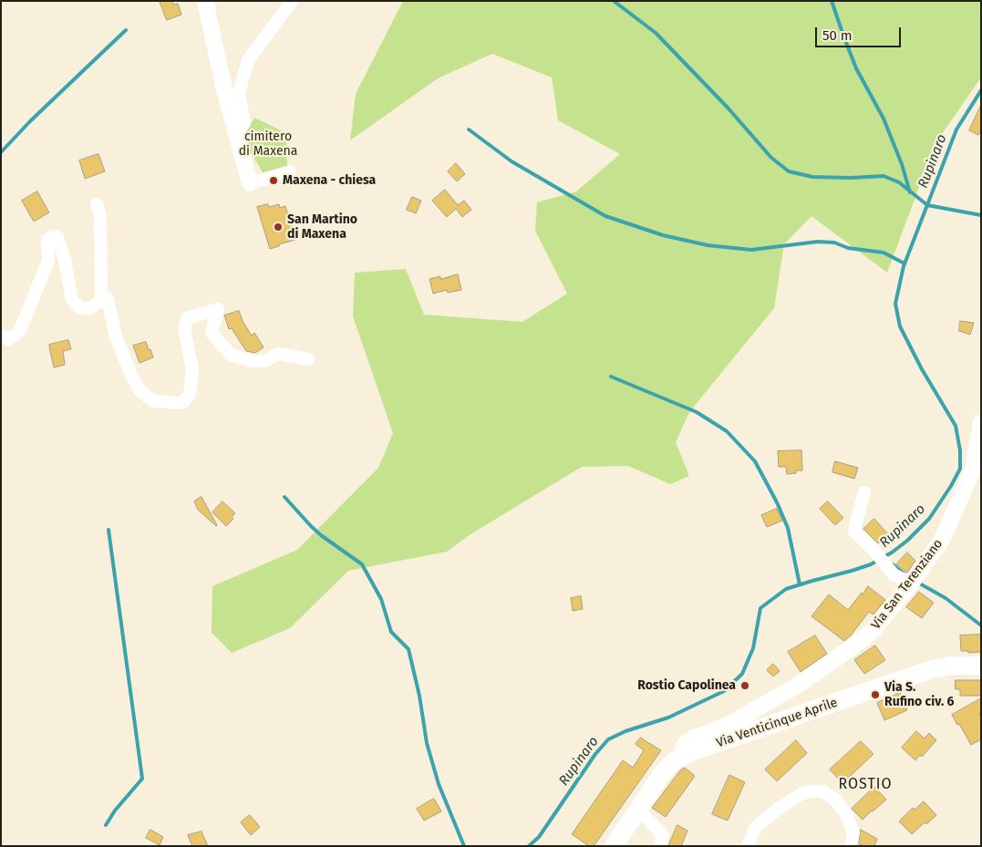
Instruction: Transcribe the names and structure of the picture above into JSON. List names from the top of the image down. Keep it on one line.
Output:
{"streets":{"main road":["Via Venticinque Aprile"],"street":["Via San Terenziano"]},"crossings":[["Via San Terenziano","Via Venticinque Aprile"]],"districts":["ROSTIO"],"water":["Rupinaro"],"parks":["cimitero di Maxena"],"places":["Maxena - chiesa","San Martino di Maxena","Rostio Capolinea","Via S. Rufino civ. 6"],"scale_bar":"50 m"}
